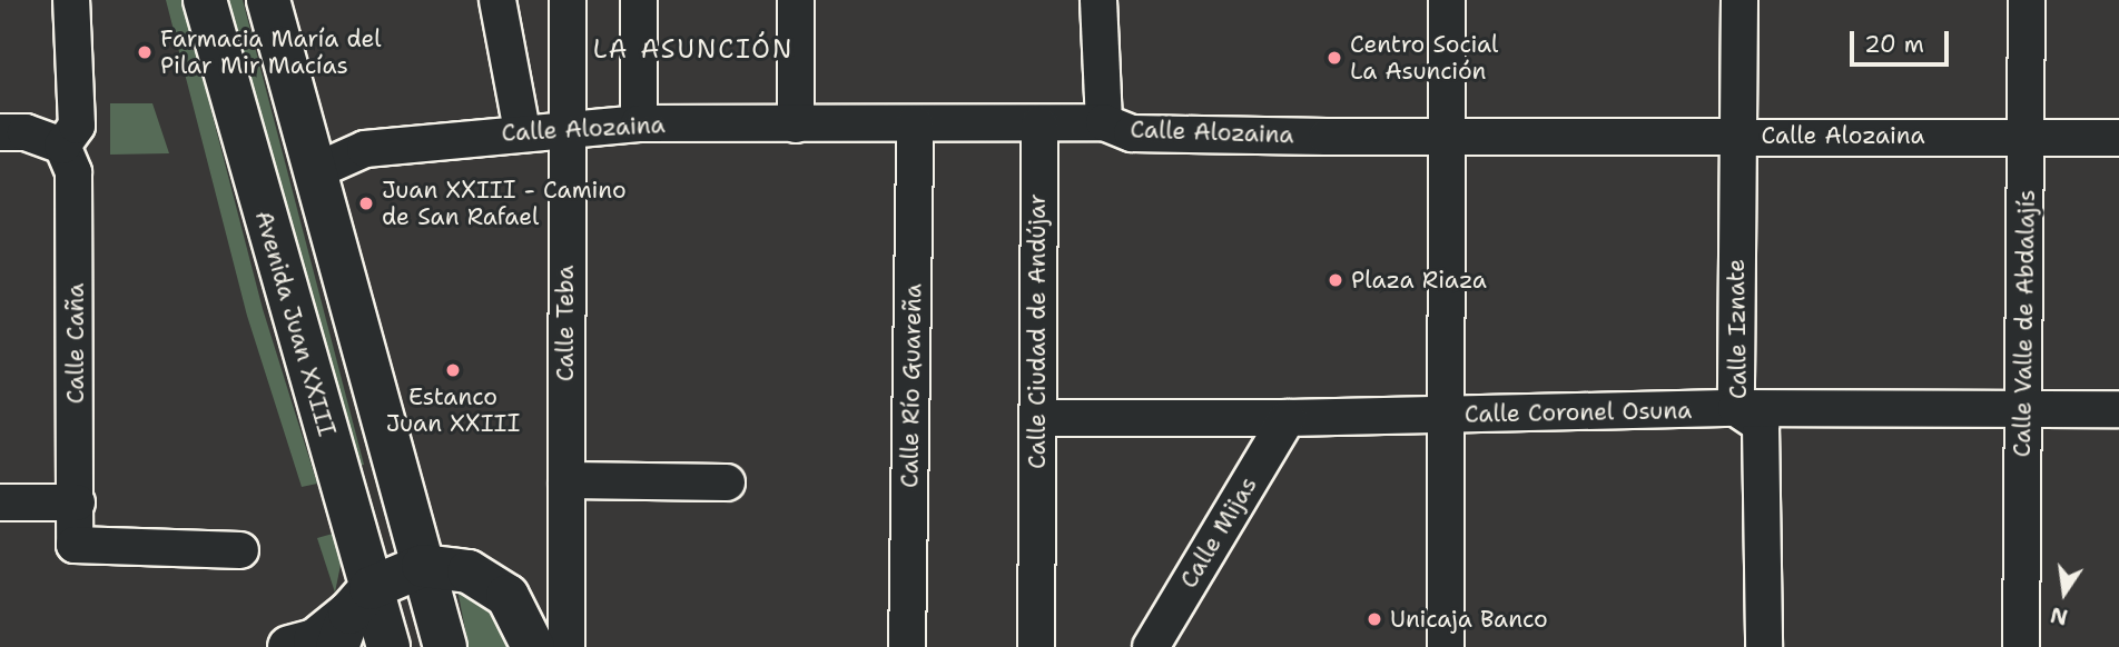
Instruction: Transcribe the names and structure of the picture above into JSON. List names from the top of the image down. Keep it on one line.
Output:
{"streets":{"main road":["Avenida Juan XXIII"],"street":["Calle Alozaina","Calle Teba","Calle Valle de Abdalajís","Calle Iznate","Calle Ciudad de Andújar","Calle Caña","Calle Río Guareña","Calle Coronel Osuna","Calle Mijas"]},"crossings":[["Calle Alozaina","Calle Teba"],["Calle Alozaina","Calle Valle de Abdalajís"],["Calle Alozaina","Calle Iznate"],["Calle Alozaina","Calle Ciudad de Andújar"],["Calle Alozaina","Calle Río Guareña"],["Calle Valle de Abdalajís","Calle Coronel Osuna"],["Calle Iznate","Calle Coronel Osuna"],["Calle Ciudad de Andújar","Calle Coronel Osuna"],["Calle Coronel Osuna","Calle Mijas"]],"districts":["LA ASUNCIÓN"],"places":["Farmacia María del Pilar Mir Macías","Centro Social La Asunción","Juan XXIII - Camino de San Rafael","Plaza Riaza","Estanco Juan XXIII","Unicaja Banco"],"scale_bar":"20 m","north":"bottom"}
